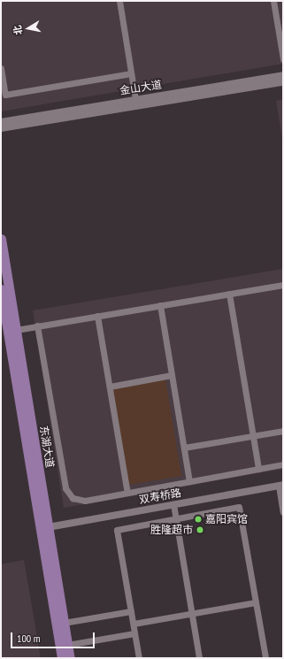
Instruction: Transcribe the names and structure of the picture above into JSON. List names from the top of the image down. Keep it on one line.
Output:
{"streets":{"highway":["东湖大道"],"street":["金山大道","双寿桥路"]},"crossings":[["东湖大道","双寿桥路"]],"places":["嘉阳宾馆","胜隆超市"],"scale_bar":"100 m","north":"left"}
